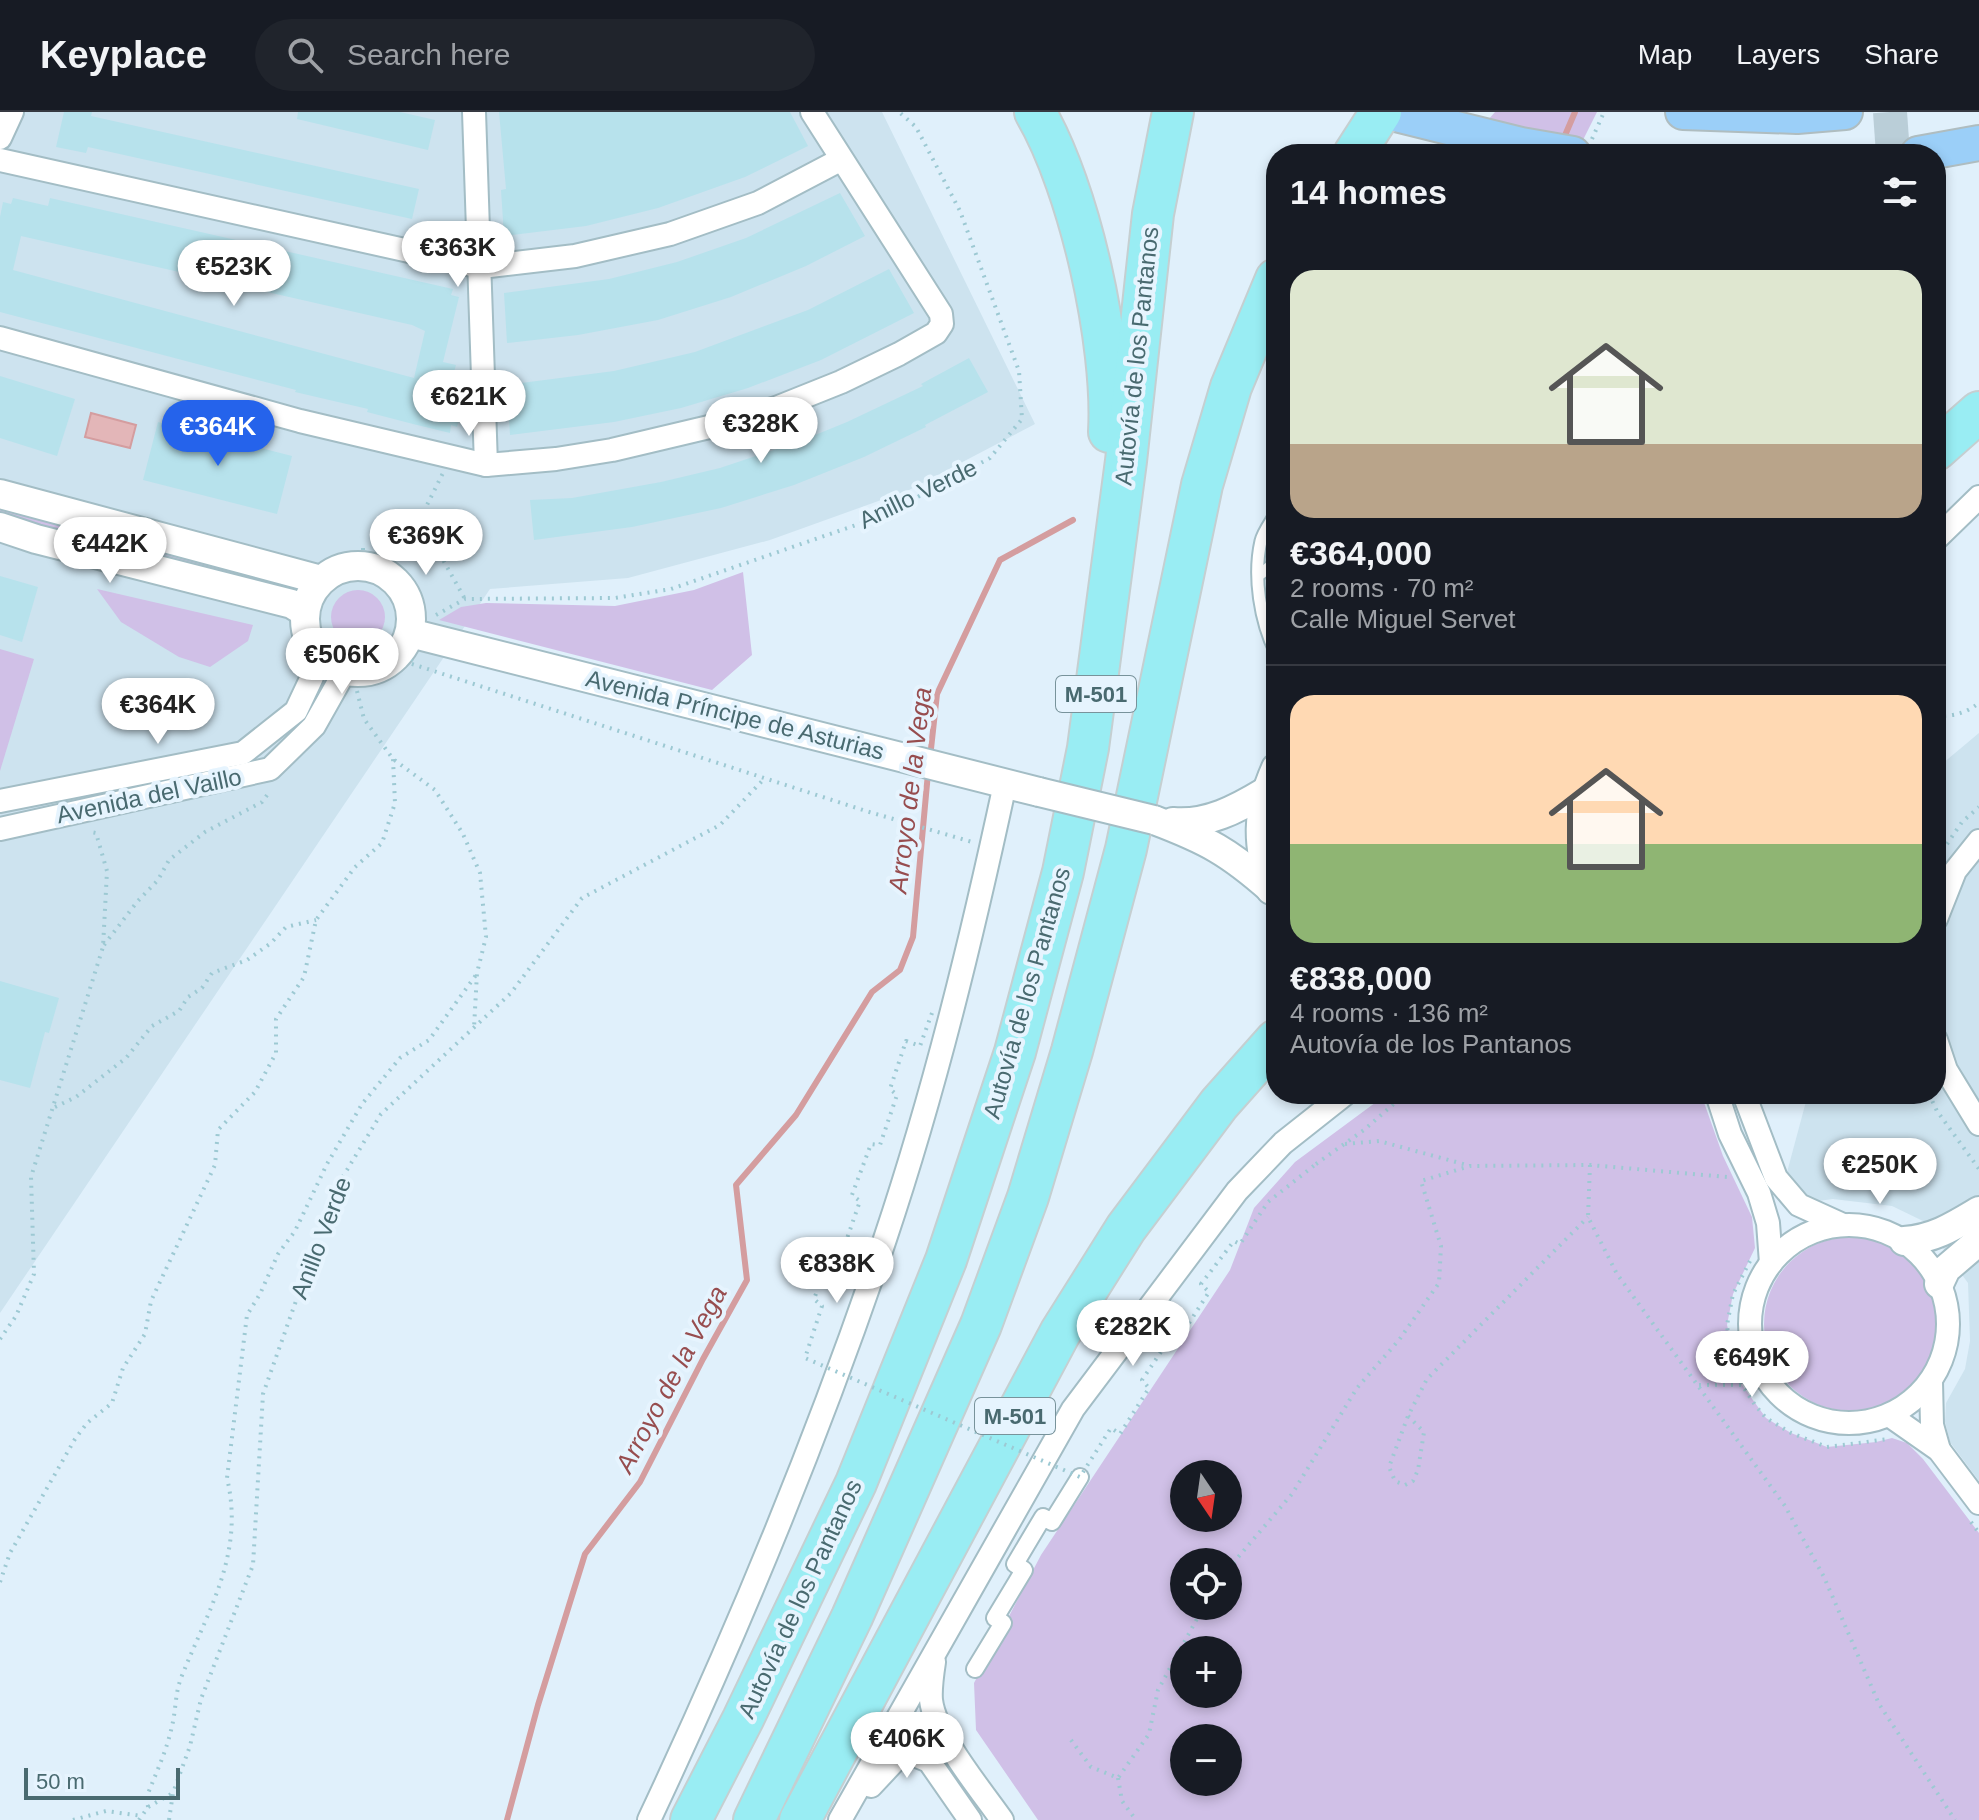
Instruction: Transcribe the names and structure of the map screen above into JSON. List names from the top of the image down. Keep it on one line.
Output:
{"streets":{"highway":["Autovía de los Pantanos","M-501"],"street":["Avenida Príncipe de Asturias","Avenida del Vaillo"],"path":["Anillo Verde"]},"crossings":[["Anillo Verde","Avenida Príncipe de Asturias"],["Anillo Verde","Avenida del Vaillo"],["Avenida Príncipe de Asturias","Avenida del Vaillo"]],"water":["Arroyo de la Vega"],"scale_bar":"50 m","north":"bottom","page":{"header":"Keyplace","search":"Search here","nav":["Map","Layers","Share"],"heading":"14 homes","price":["€363K","€523K","€621K","€328K","€364K","€369K","€442K","€506K","€364K","€250K","€838K","€282K","€649K","€406K"],"list":[{"name":"€364,000","note":"2 rooms · 70 m² · Calle Miguel Servet"},{"name":"€838,000","note":"4 rooms · 136 m² · Autovía de los Pantanos"}],"map_buttons":["+","−"],"scale":"50 m"}}
